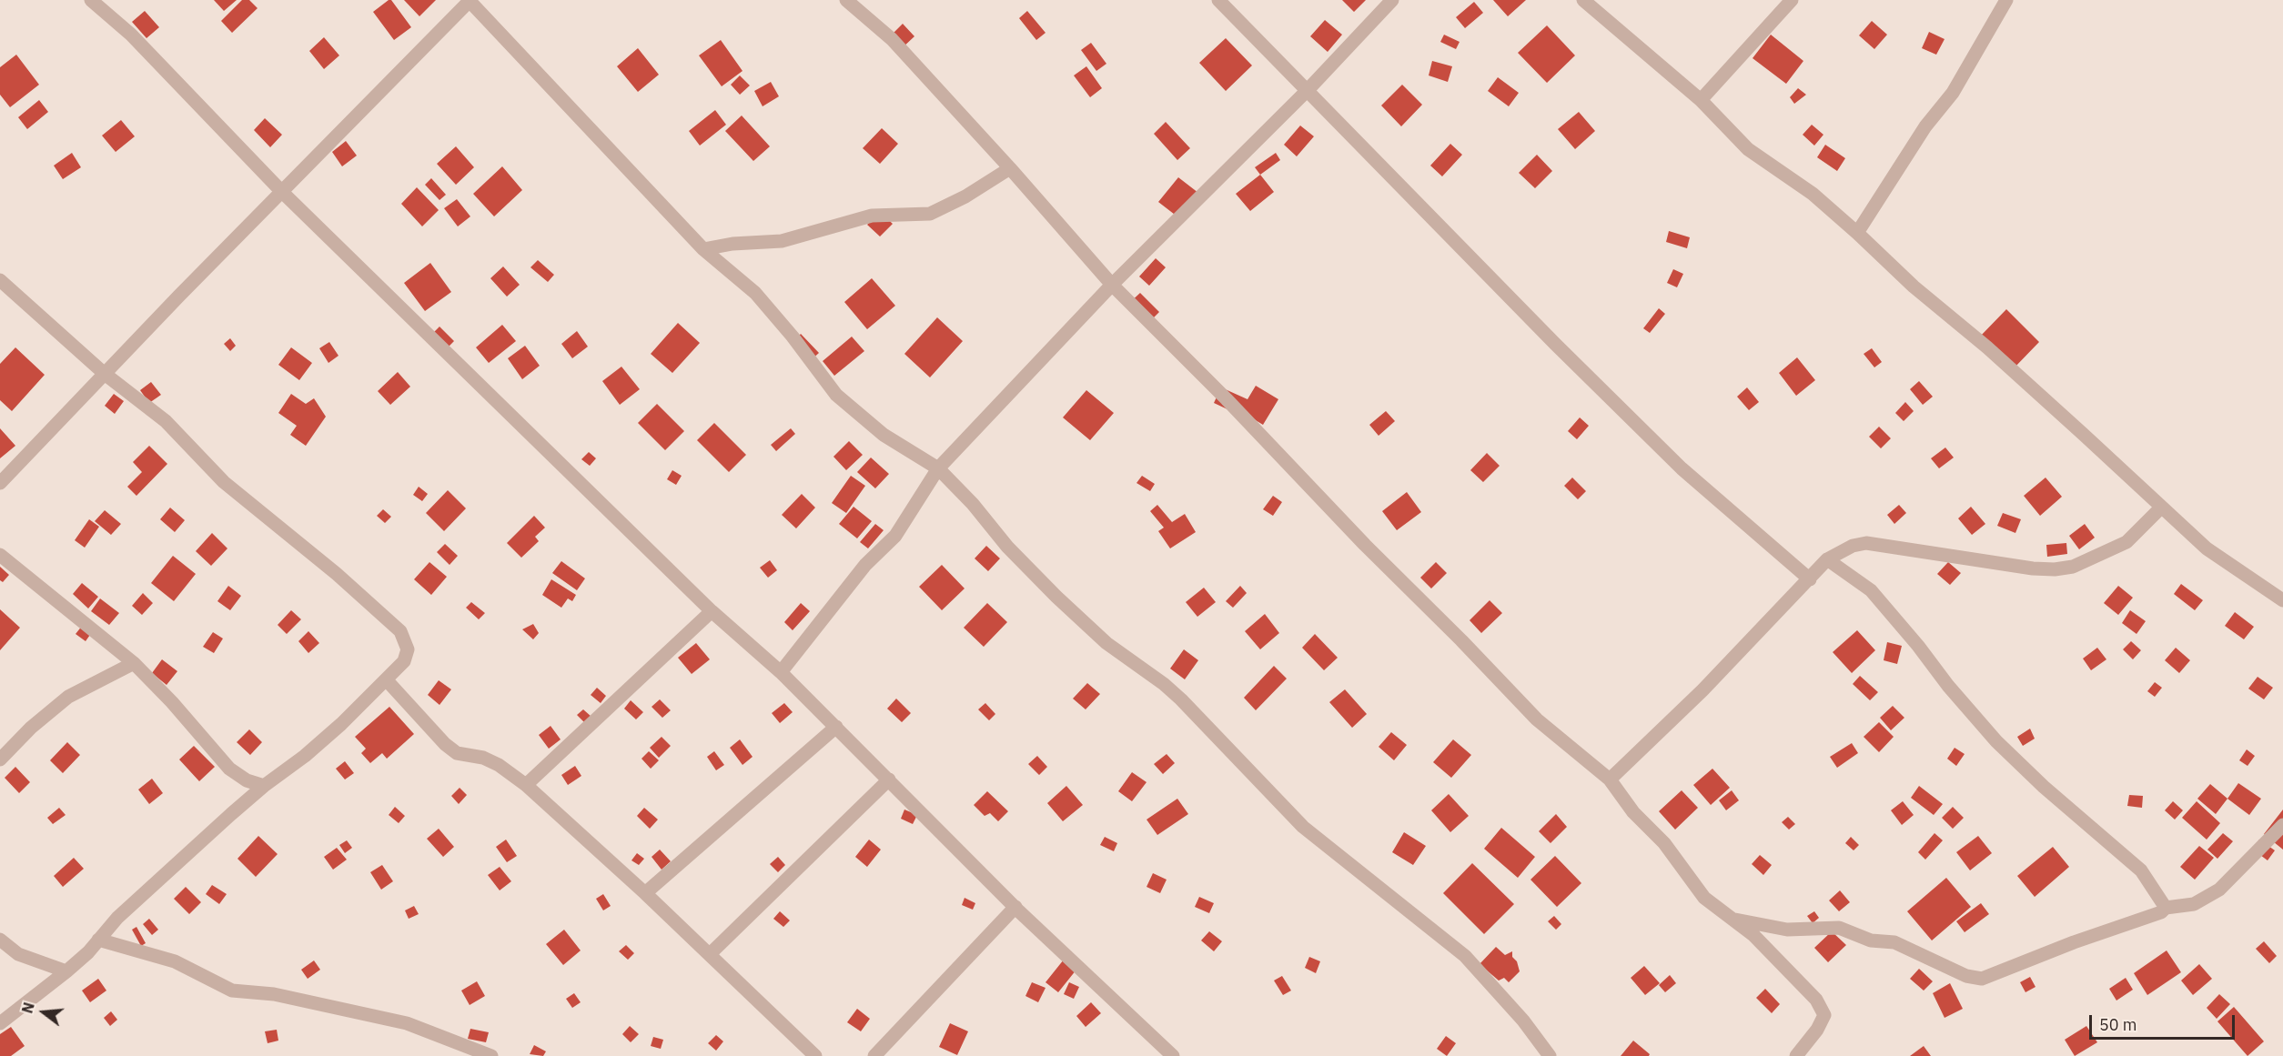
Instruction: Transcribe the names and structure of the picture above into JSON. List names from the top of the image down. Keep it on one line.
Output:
{"scale_bar":"50 m","north":"left"}
